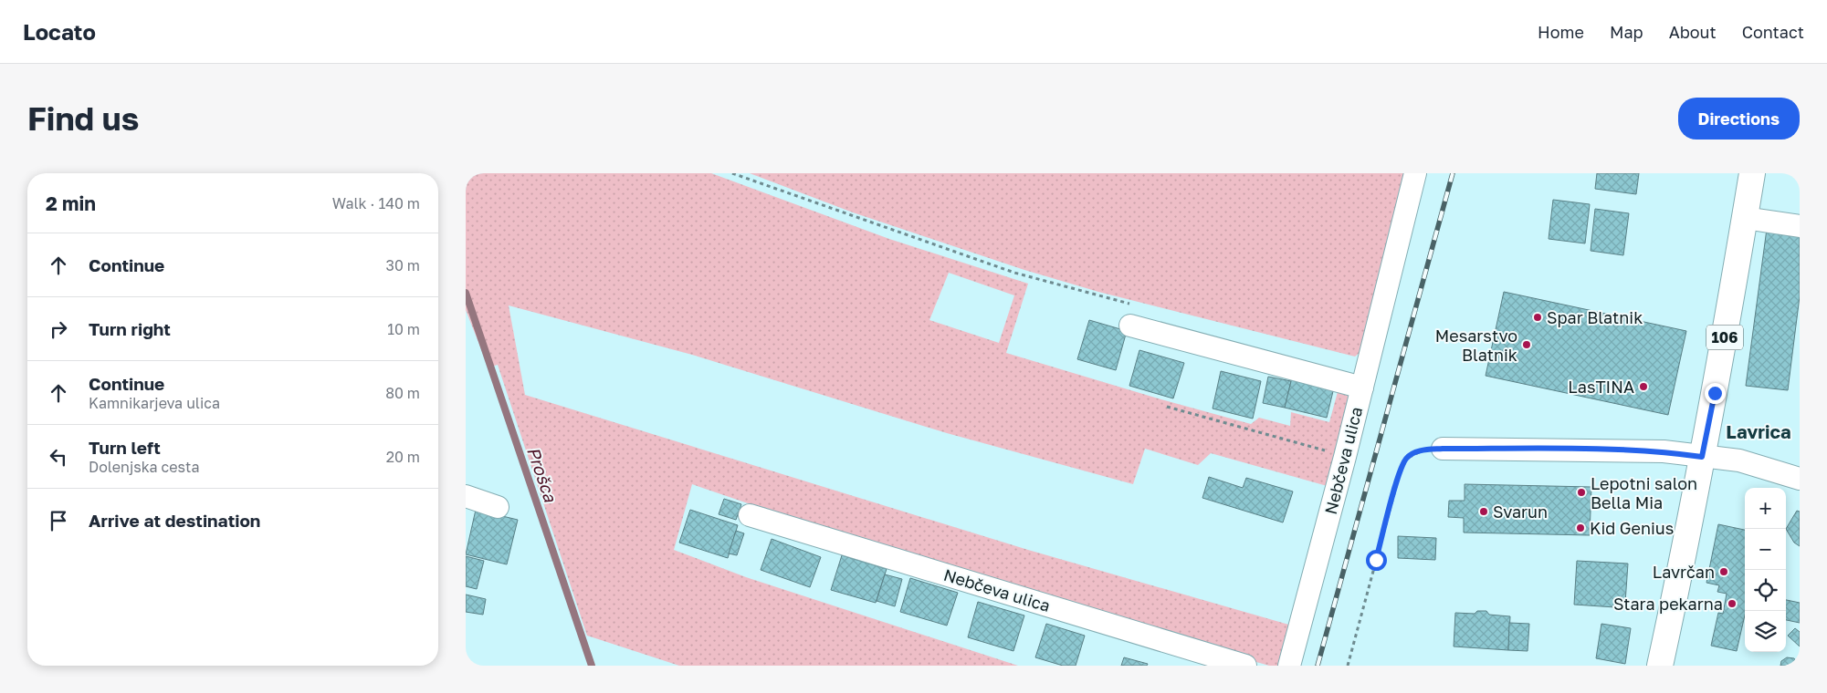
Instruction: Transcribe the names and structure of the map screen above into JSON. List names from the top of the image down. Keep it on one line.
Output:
{"streets":{"main road":["106"],"street":["Nebčeva ulica"]},"districts":["Lavrica"],"water":["Prošca"],"places":["Spar Blatnik","Mesarstvo Blatnik","LasTINA","Lepotni salon Bella Mia","Svarun","Kid Genius","Lavrčan","Stara pekarna"],"page":{"header":"Locato","nav":["Home","Map","About","Contact"],"buttons":"Directions","title":"Find us","heading":["2 min","Walk · 140 m"],"list":[["Continue","30 m"],["Turn right","10 m"],["Continue","Kamnikarjeva ulica","80 m"],["Turn left","Dolenjska cesta","20 m"],"Arrive at destination"],"map_buttons":["+","−"]}}
